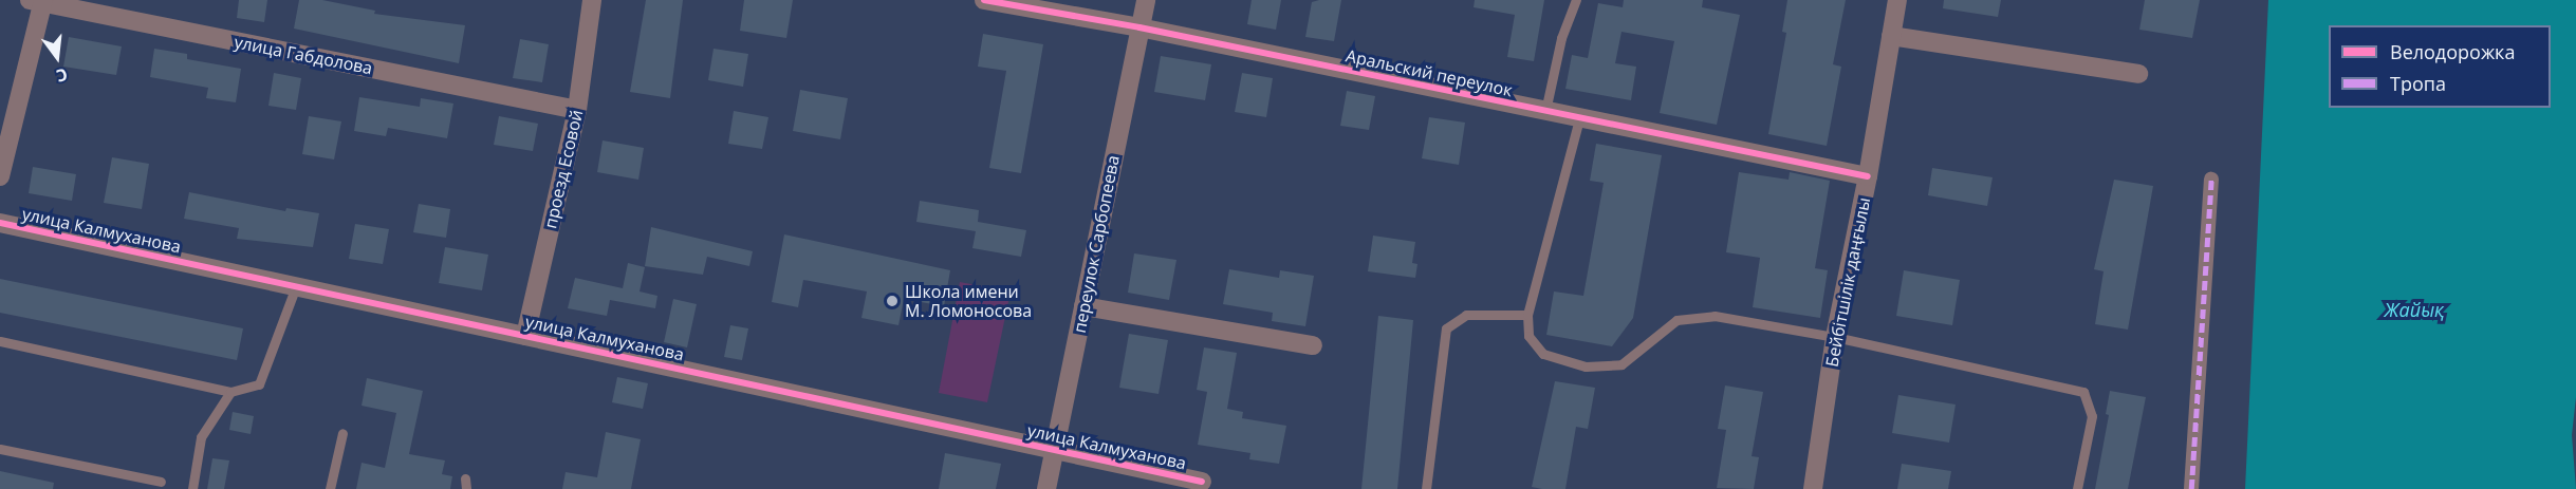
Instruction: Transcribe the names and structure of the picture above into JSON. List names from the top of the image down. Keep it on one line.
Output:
{"streets":{"street":["улица Габдолова","Аральский переулок","проезд Есовой","улица Калмуханова","переулок Сарбопеева","Бейбітшілік даңғылы"]},"crossings":[["улица Габдолова","проезд Есовой"],["Аральский переулок","переулок Сарбопеева"],["Аральский переулок","Бейбітшілік даңғылы"],["проезд Есовой","улица Калмуханова"],["улица Калмуханова","переулок Сарбопеева"]],"water":["Жайық"],"places":["Школа имени М. Ломоносова"],"legend":["Велодорожка","Тропа"],"north":"bottom"}
